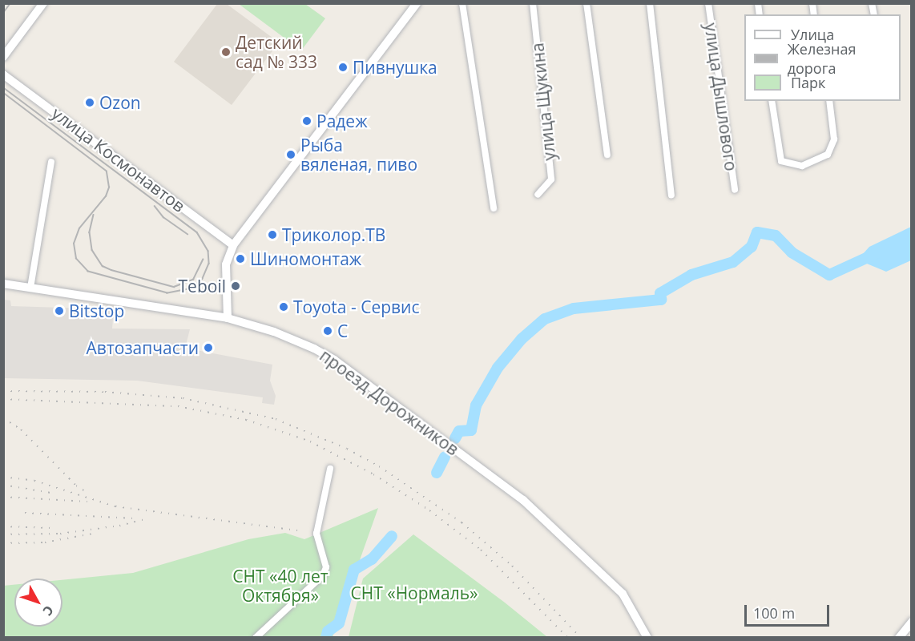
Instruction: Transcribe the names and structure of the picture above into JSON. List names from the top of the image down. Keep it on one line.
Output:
{"streets":{"main road":["улица Космонавтов","проезд Дорожников"],"street":["улица Дышлового","улица Щукина"]},"parks":["СНТ «40 лет Октября»","СНТ «Нормаль»"],"places":["Детский сад № 333","Пивнушка","Ozon","Радеж","Рыба вяленая, пиво","Триколор.ТВ","Шиномонтаж","Teboil","Toyota - Сервис","Bitstop","С","Автозапчасти"],"legend":["Улица","Железная дорога","Парк"],"scale_bar":"100 m","north":"bottom right"}
